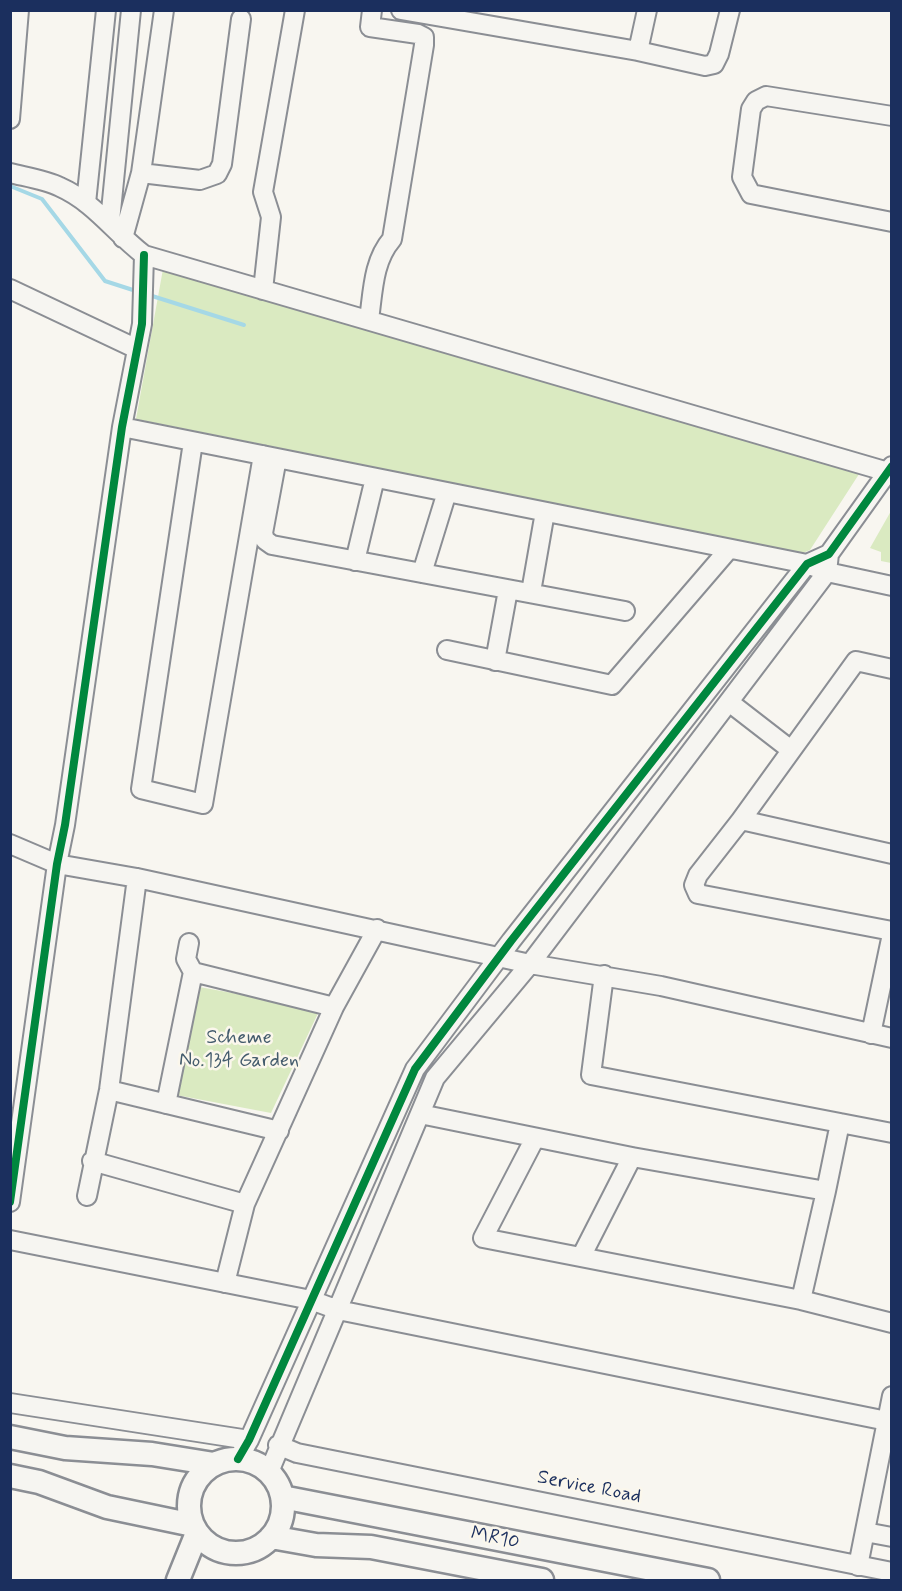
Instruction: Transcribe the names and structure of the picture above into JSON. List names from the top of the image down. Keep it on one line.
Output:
{"streets":{"main road":["MR10"],"street":["Service Road"]},"parks":["Scheme No.134 Garden"]}
